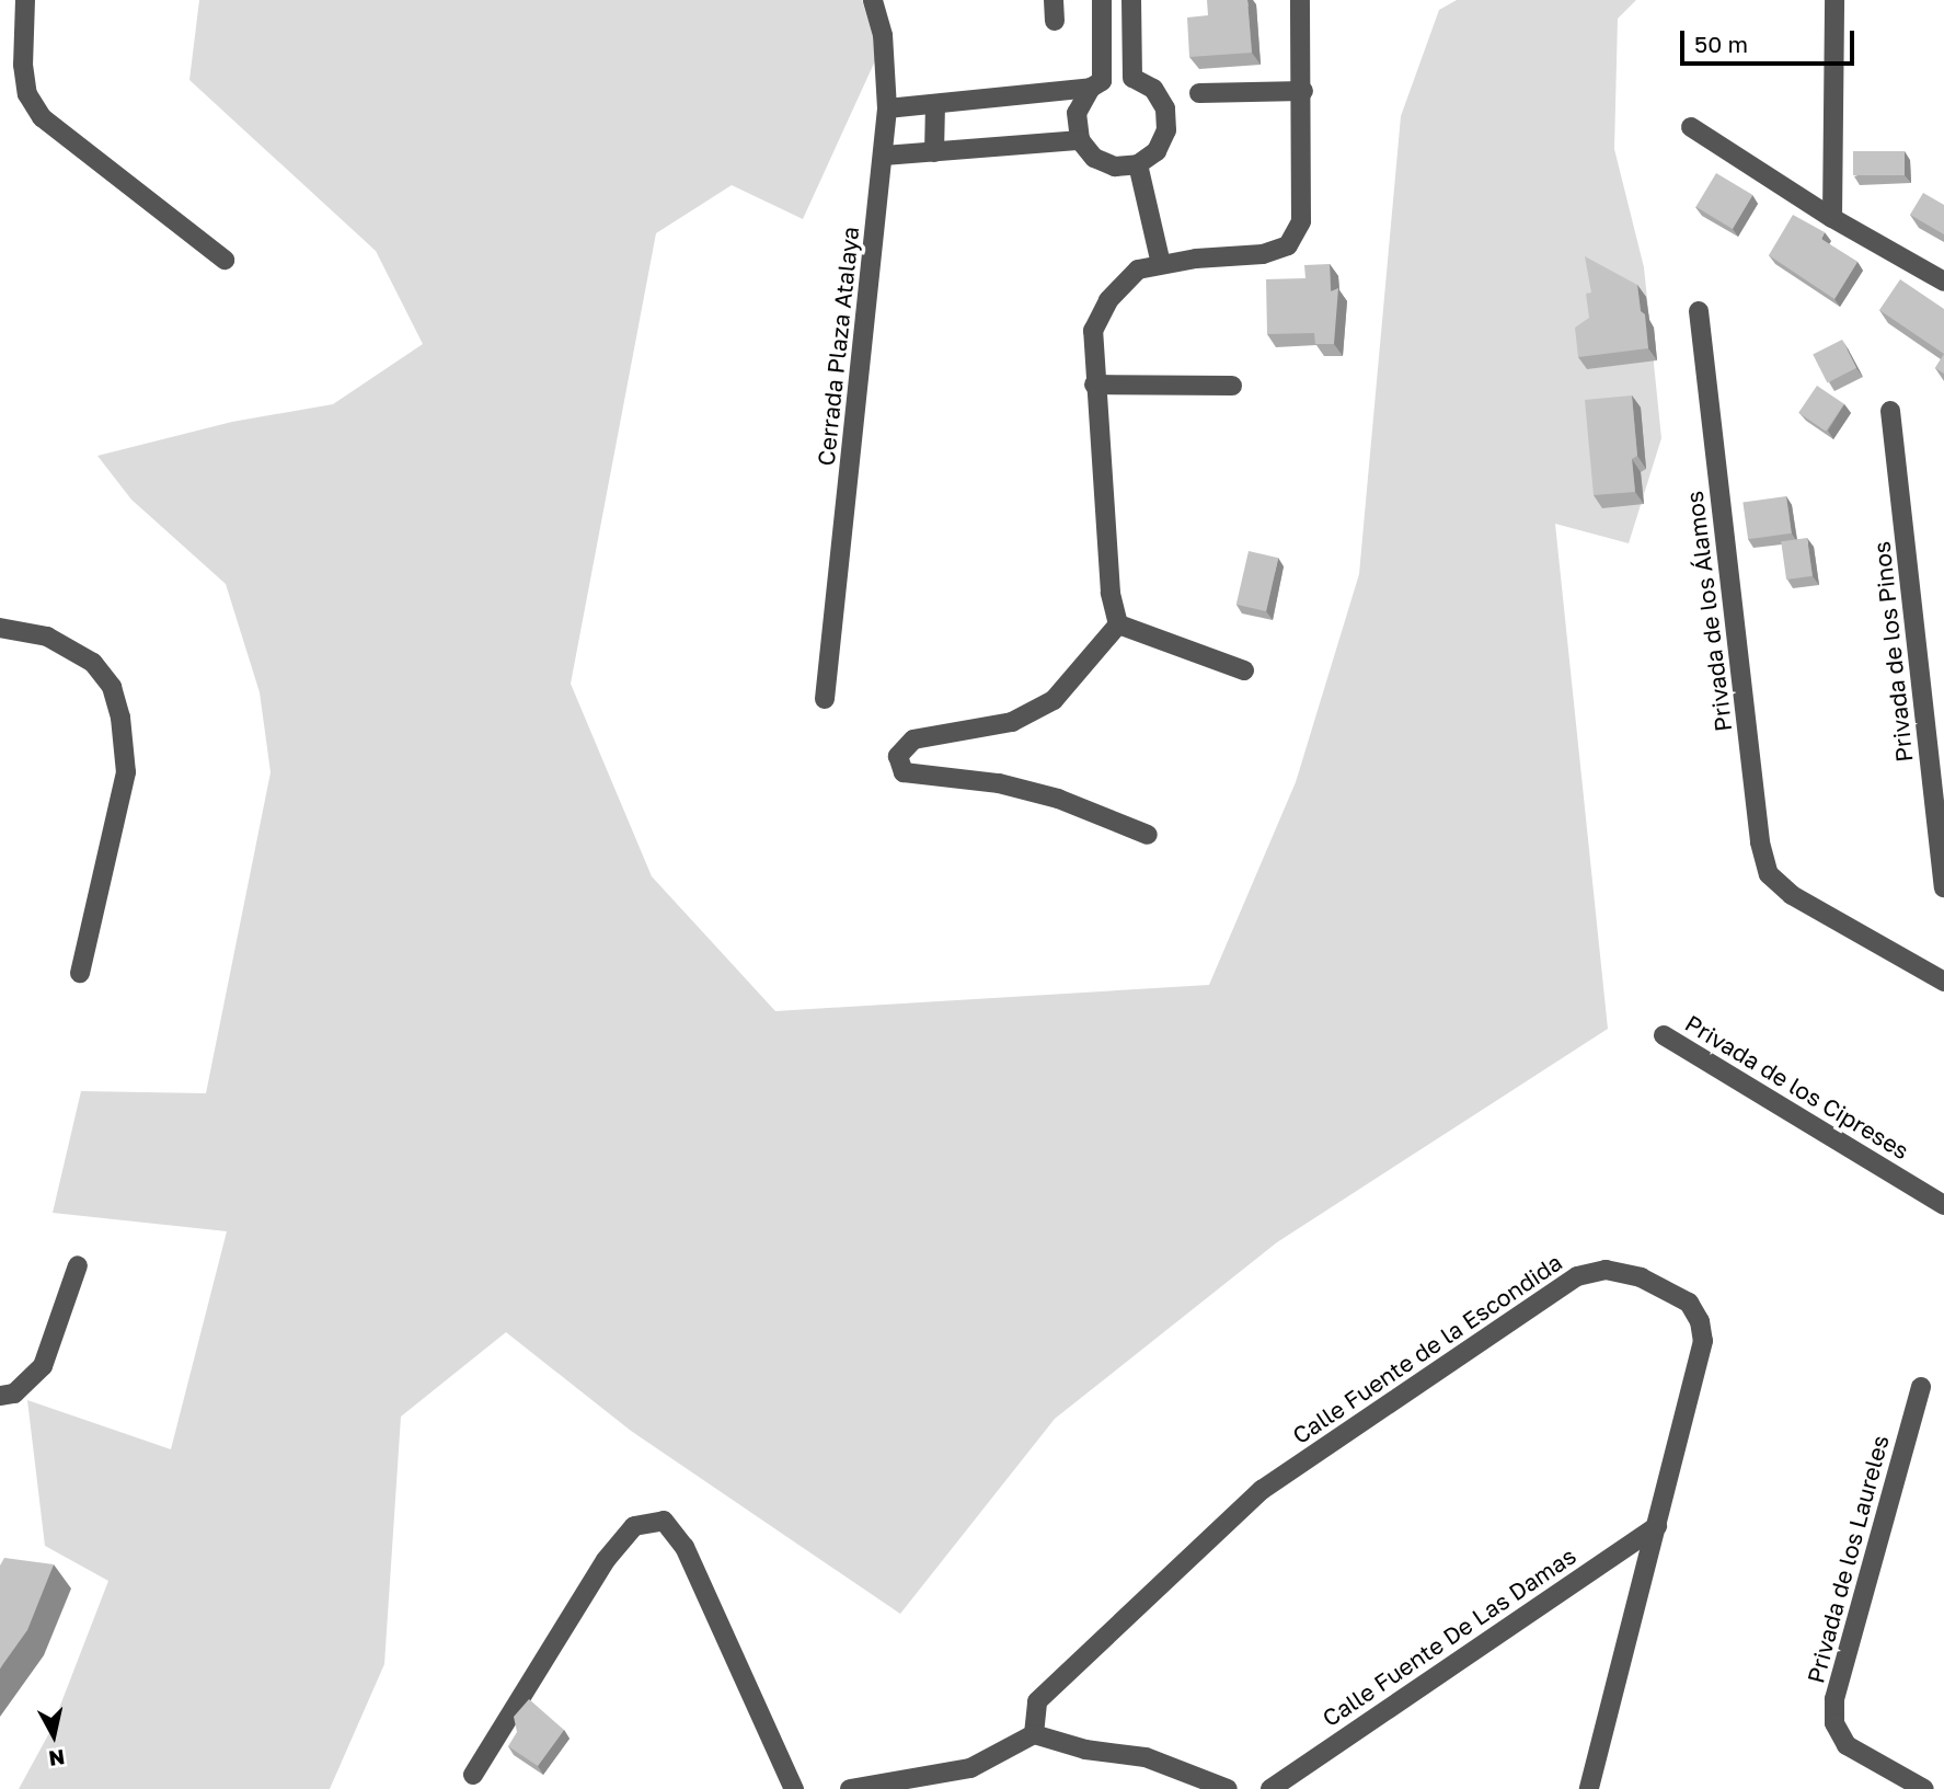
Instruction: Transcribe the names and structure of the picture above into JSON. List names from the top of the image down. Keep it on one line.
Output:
{"streets":{"street":["Cerrada Plaza Atalaya","Privada de los Álamos","Privada de los Pinos","Privada de los Cipreses","Calle Fuente de la Escondida","Privada de los Laureles","Calle Fuente De Las Damas"]},"crossings":[["Calle Fuente de la Escondida","Calle Fuente De Las Damas"]],"scale_bar":"50 m","north":"bottom"}
